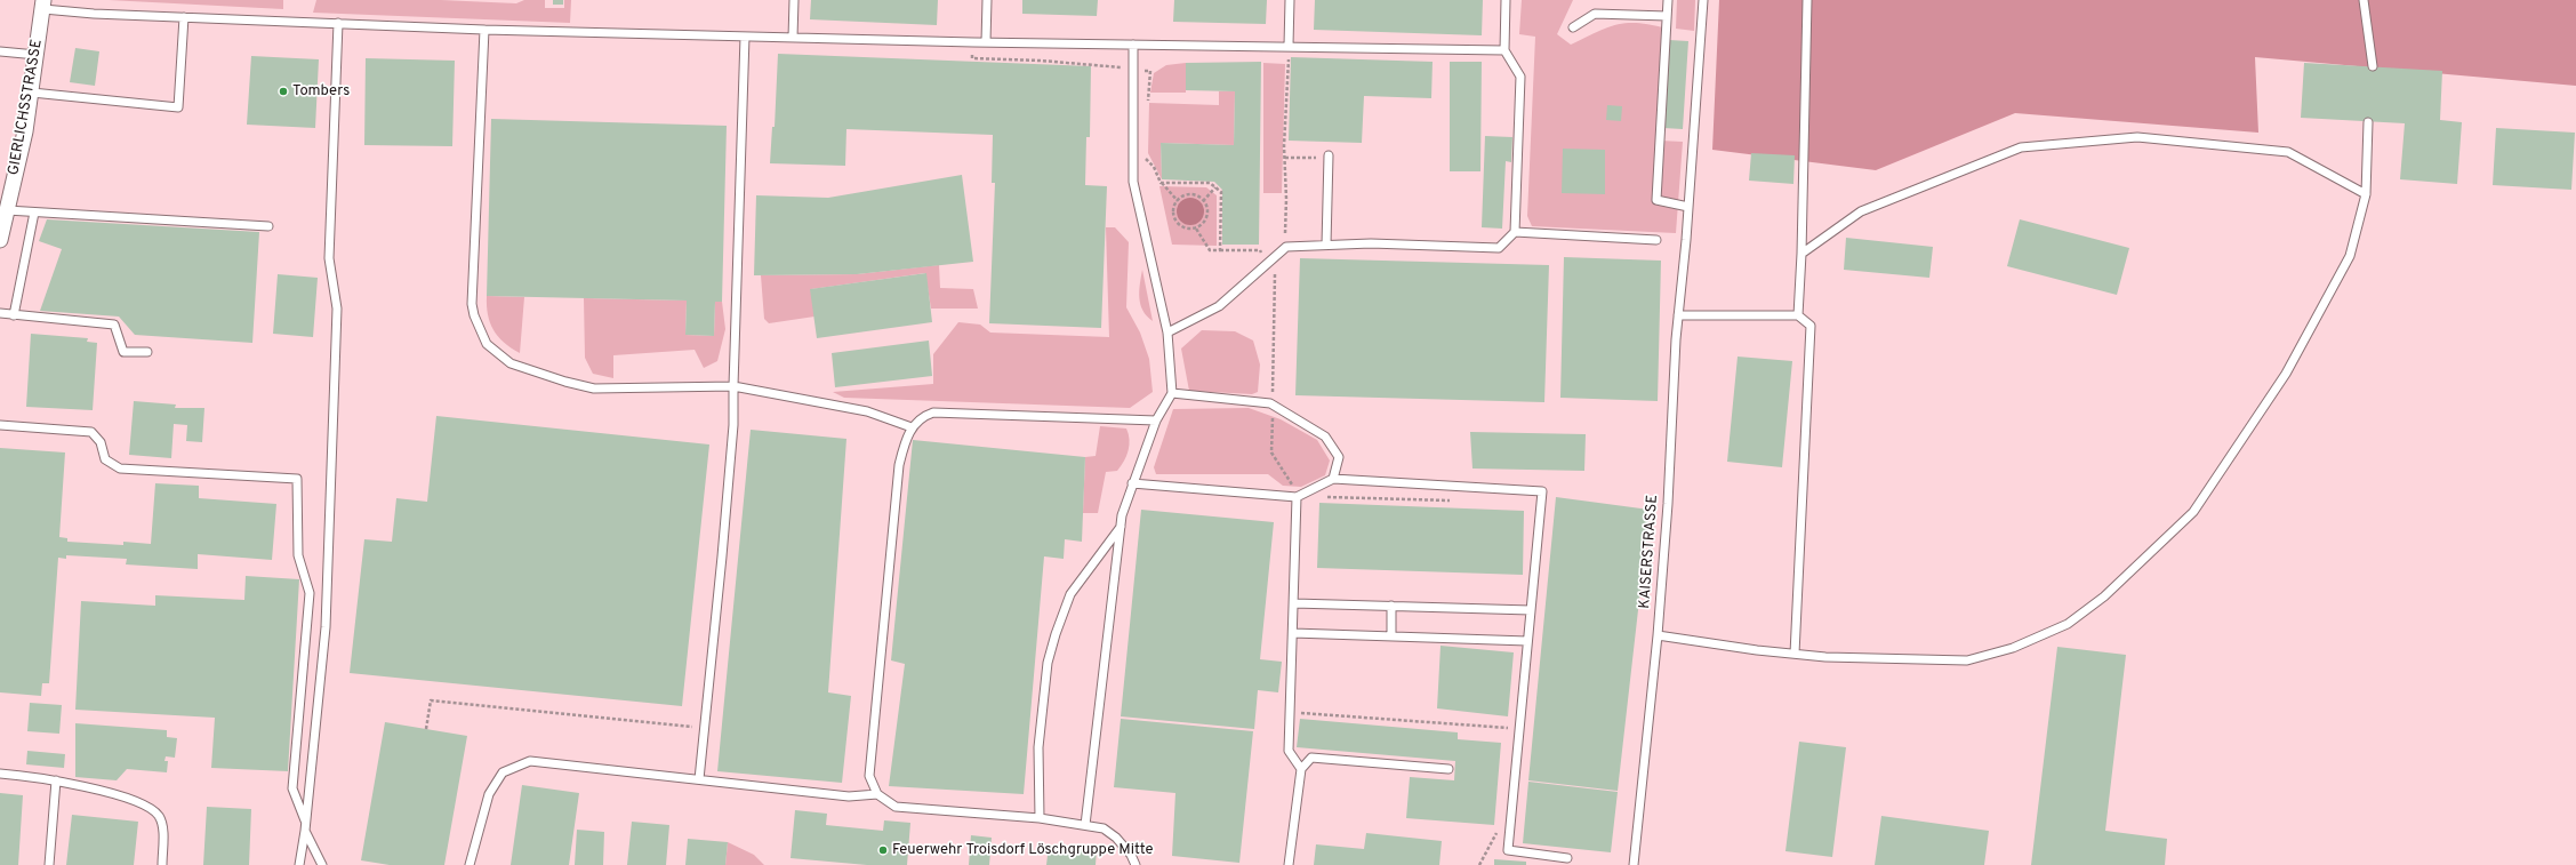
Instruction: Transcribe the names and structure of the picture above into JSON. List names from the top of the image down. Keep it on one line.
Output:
{"streets":{"street":["GIERLICHSSTRASSE"],"lane":["KAISERSTRASSE"]},"places":["Tombers","Feuerwehr Troisdorf Löschgruppe Mitte"]}
